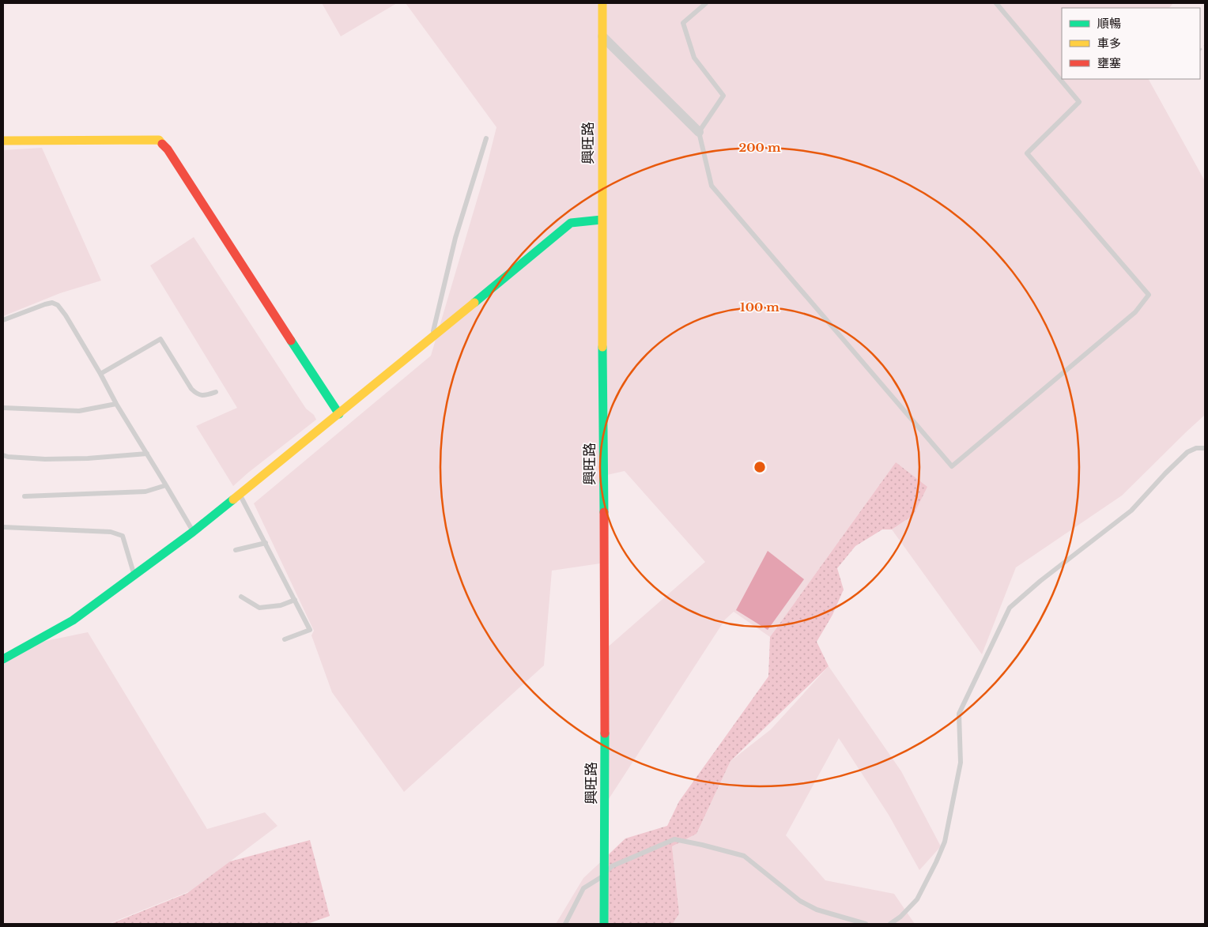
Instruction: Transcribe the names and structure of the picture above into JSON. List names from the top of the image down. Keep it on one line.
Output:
{"streets":{"street":["興旺路"]},"legend":["順暢","車多","壅塞"],"rings":["200 m","100 m"]}
